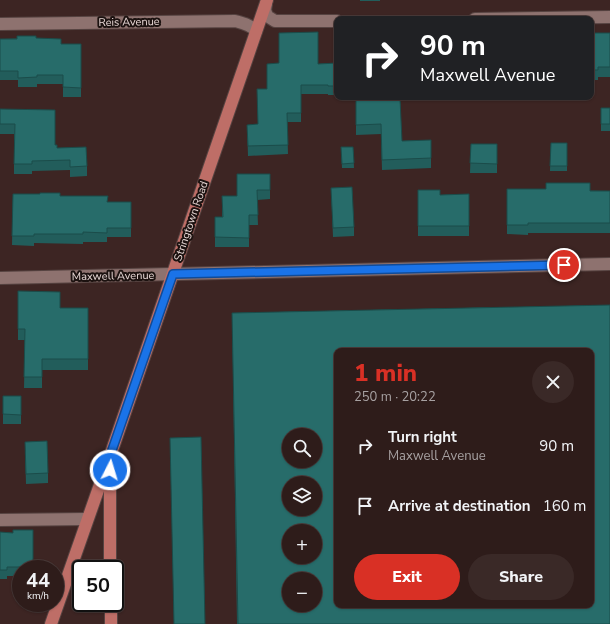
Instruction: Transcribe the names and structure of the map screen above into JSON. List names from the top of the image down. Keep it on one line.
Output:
{"streets":{"main road":["Stringtown Road"],"street":["Reis Avenue","Maxwell Avenue"]},"crossings":[["Reis Avenue","Stringtown Road"],["Stringtown Road","Maxwell Avenue"]],"page":{"turn":["90 m","Maxwell Avenue"],"heading":["1 min","250 m · 20:22"],"list":[{"name":"Turn right","note":"Maxwell Avenue","value":"90 m"},{"name":"Arrive at destination","value":"160 m"}],"map_buttons":["+","−"],"buttons":["Exit","Share"],"speed":"44 km/h","limit":"50"}}
